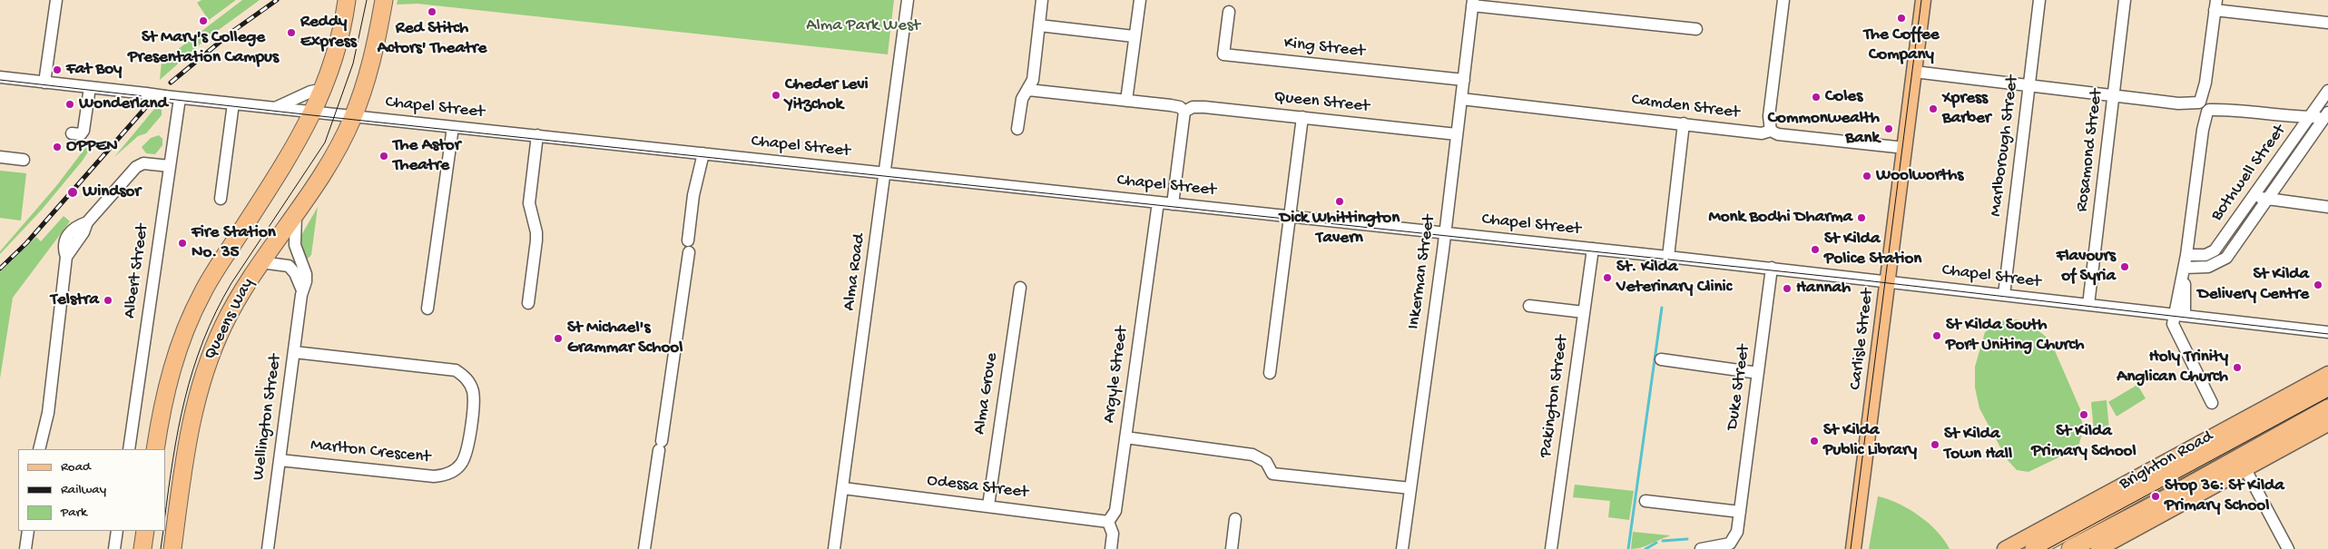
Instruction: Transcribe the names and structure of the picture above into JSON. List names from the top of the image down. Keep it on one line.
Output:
{"streets":{"highway":["Queens Way","Brighton Road"],"main road":["Carlisle Street"],"street":["King Street","Queen Street","Camden Street","Chapel Street","Marlborough Street","Rosamond Street","Bothwell Street","Albert Street","Alma Road","Inkerman Street","Argyle Street","Duke Street","Alma Grove","Pakington Street","Wellington Street","Marlton Crescent","Odessa Street"]},"crossings":[["King Street","Inkerman Street"],["Queen Street","Inkerman Street"],["Camden Street","Inkerman Street"],["Camden Street","Carlisle Street"],["Chapel Street","Marlborough Street"],["Chapel Street","Rosamond Street"],["Chapel Street","Albert Street"],["Chapel Street","Alma Road"],["Chapel Street","Inkerman Street"],["Chapel Street","Queens Way"],["Chapel Street","Carlisle Street"],["Chapel Street","Argyle Street"],["Chapel Street","Duke Street"],["Chapel Street","Pakington Street"],["Alma Road","Odessa Street"],["Queens Way","Wellington Street"],["Argyle Street","Odessa Street"],["Alma Grove","Odessa Street"],["Wellington Street","Marlton Crescent"]],"parks":["Alma Park West"],"places":["Red Stitch Actors' Theatre","The Coffee Company","St Mary's College Presentation Campus","Reddy Express","Fat Boy","Cheder Levi Yitzchok","Coles","Wonderland","Xpress Barber","Commonwealth Bank","OPPEN","The Astor Theatre","Woolworths","Windsor","Dick Whittington Tavern","Monk Bodhi Dharma","Fire Station No. 35","St Kilda Police Station","Flavours of Syria","St. Kilda Veterinary Clinic","St Kilda Delivery Centre","Hannah","Telstra","St Kilda South Port Uniting Church","St Michael's Grammar School","Holy Trinity Anglican Church","St Kilda Primary School","St Kilda Public Library","St Kilda Town Hall","Stop 36: St Kilda Primary School"],"legend":["Road","Railway","Park"]}
